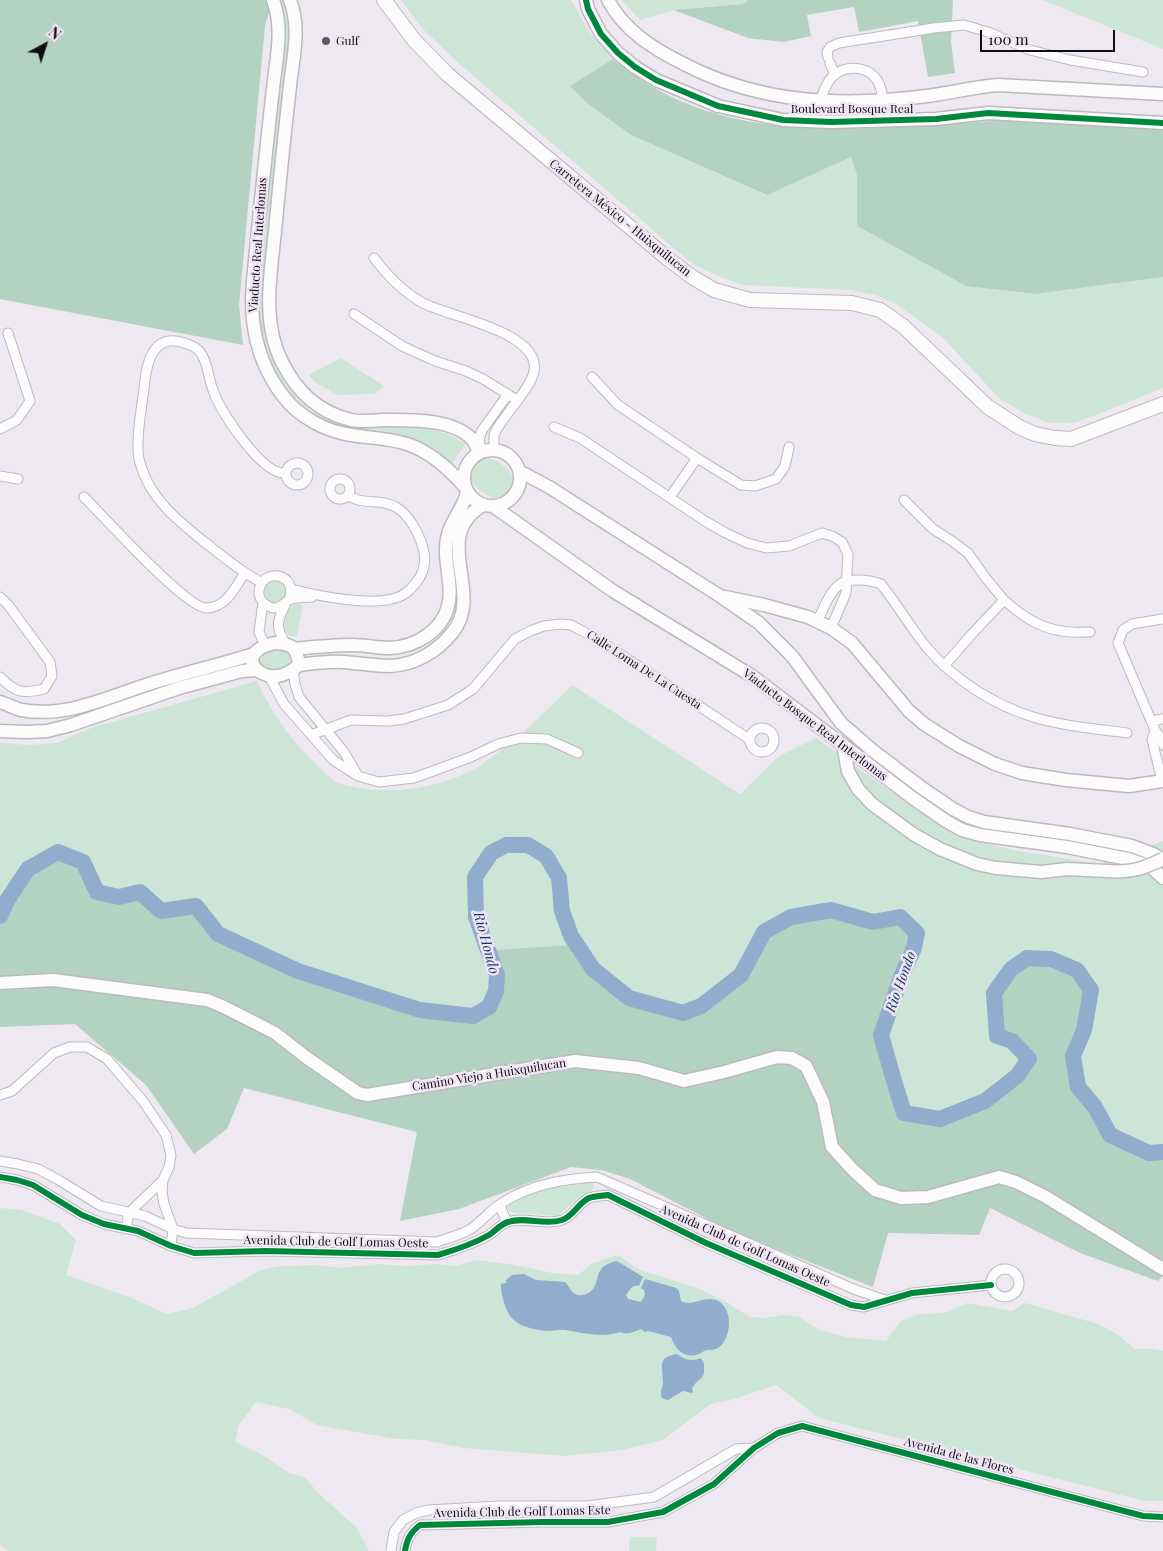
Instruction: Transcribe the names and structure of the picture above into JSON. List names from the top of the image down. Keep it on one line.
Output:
{"streets":{"main road":["Boulevard Bosque Real","Carretera México - Huixquilucan","Viaducto Real Interlomas","Viaducto Bosque Real Interlomas","Camino Viejo a Huixquilucan"],"street":["Calle Loma De La Cuesta","Avenida Club de Golf Lomas Oeste","Avenida de las Flores","Avenida Club de Golf Lomas Este"]},"crossings":[["Viaducto Real Interlomas","Viaducto Bosque Real Interlomas"],["Avenida de las Flores","Avenida Club de Golf Lomas Este"]],"water":["Rio Hondo"],"places":["Gulf"],"scale_bar":"100 m","north":"top right"}
